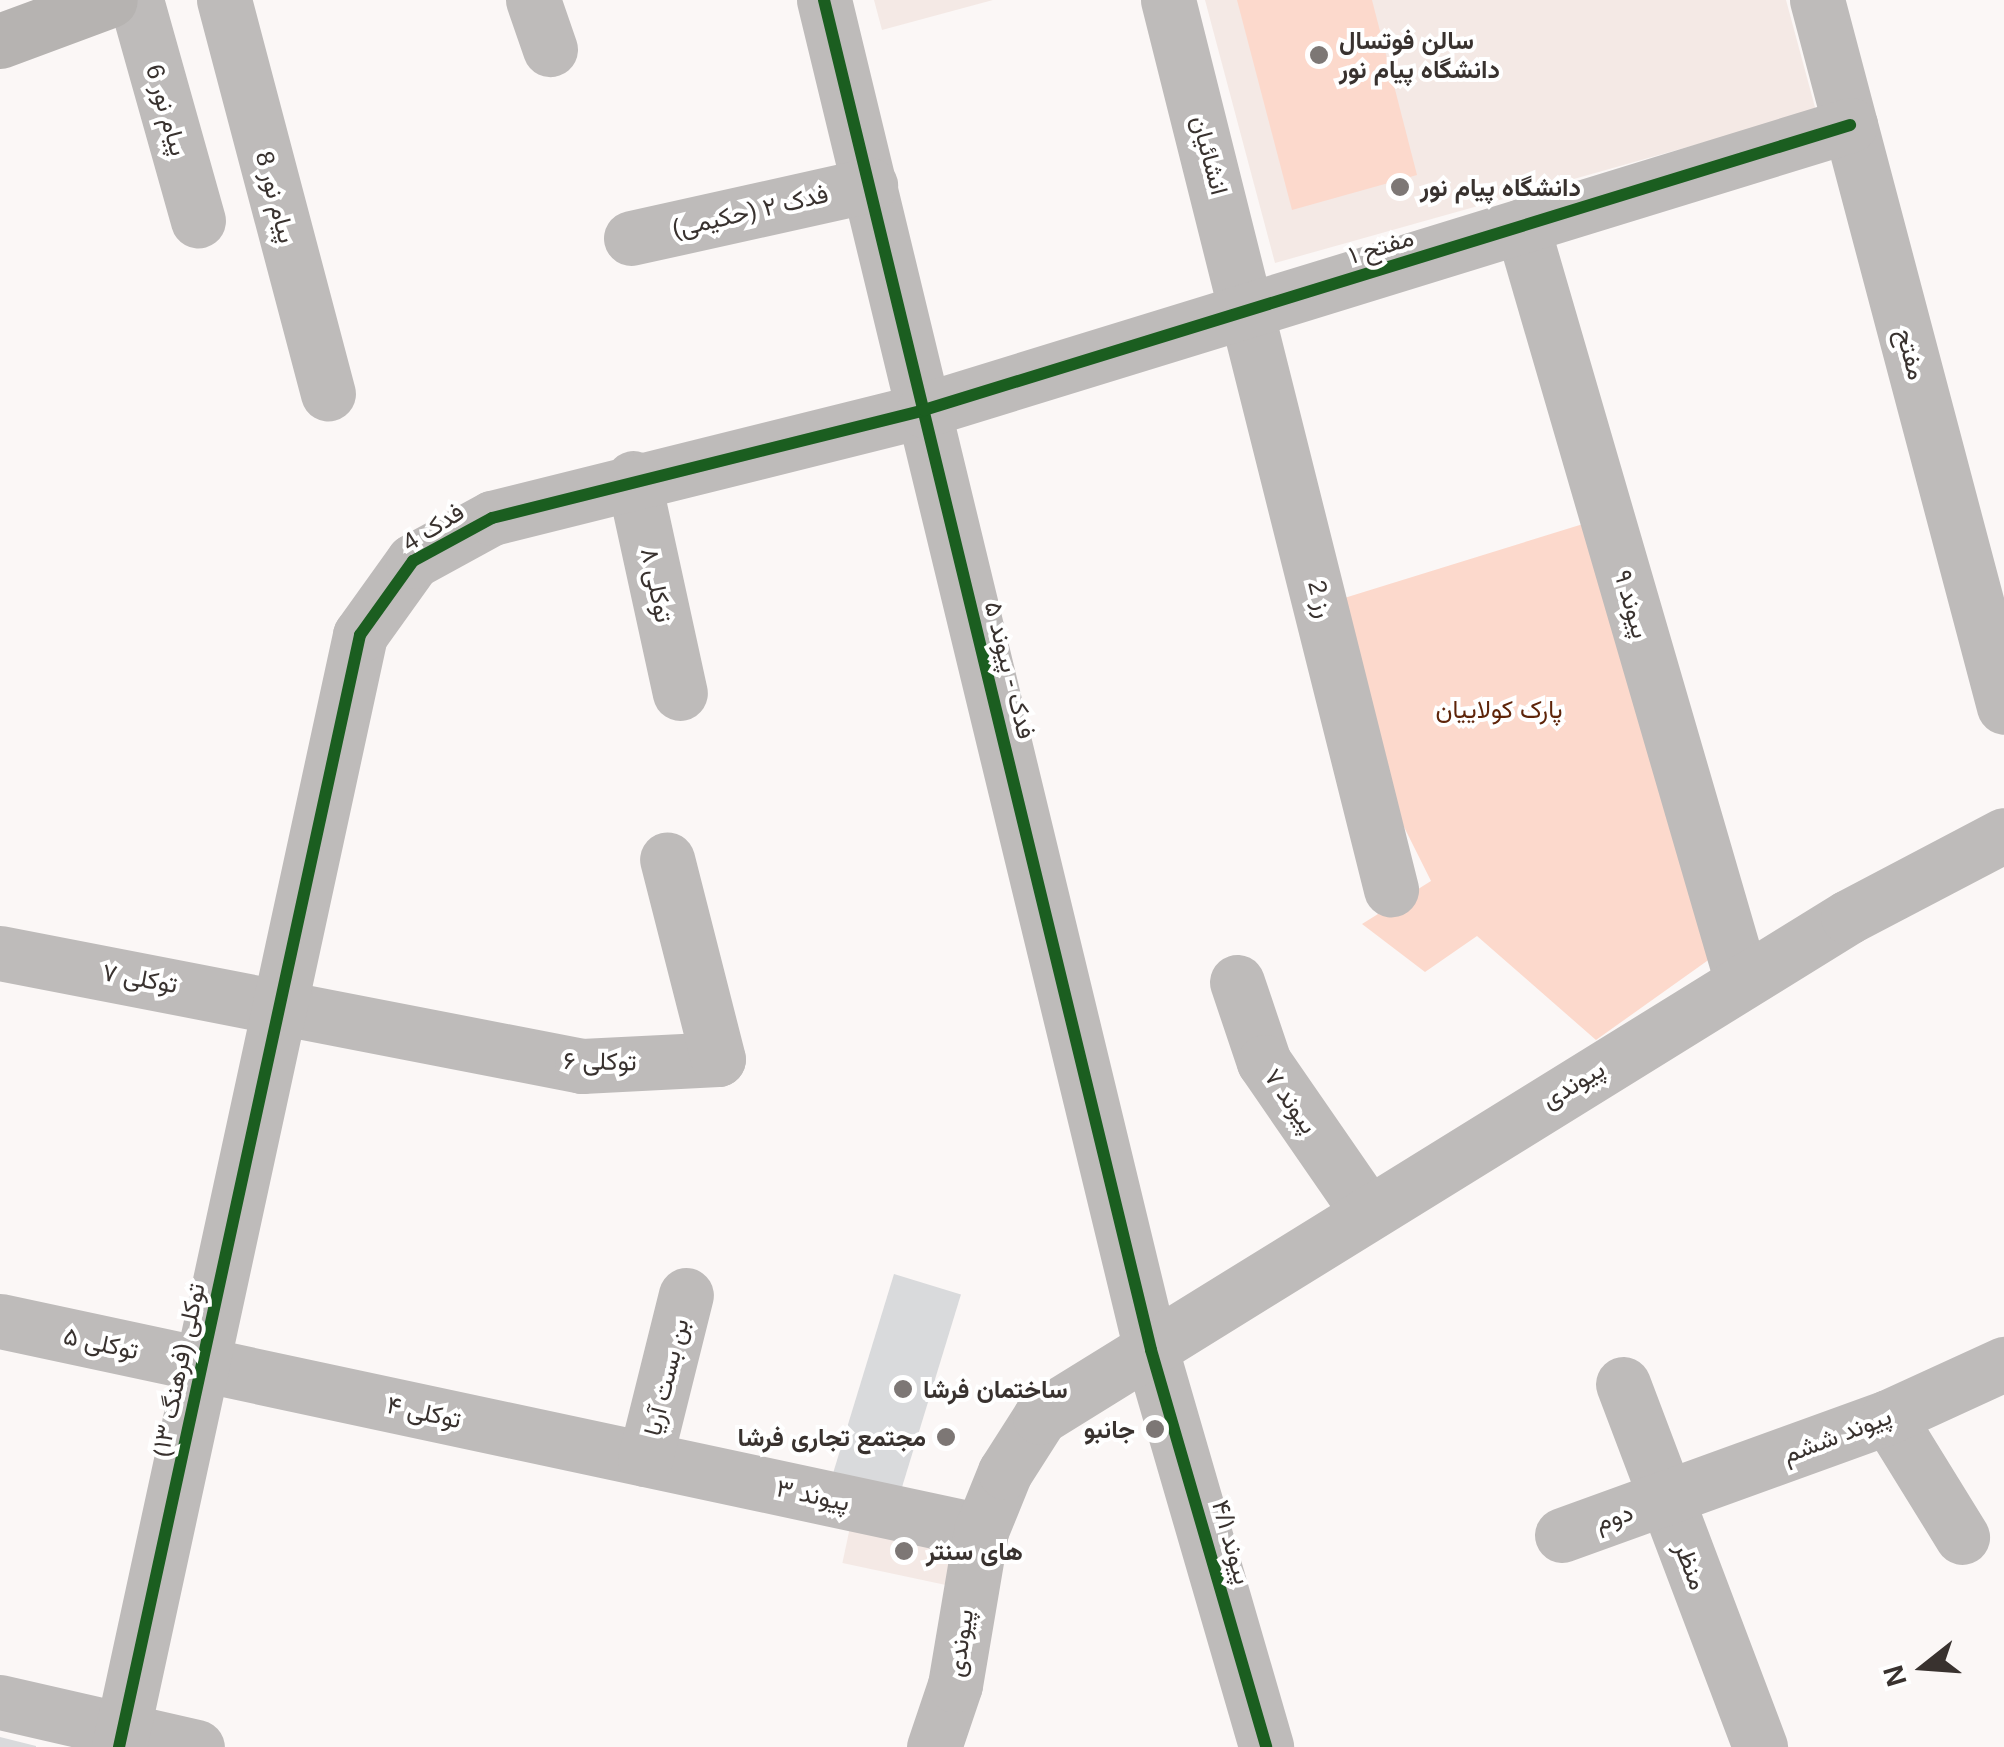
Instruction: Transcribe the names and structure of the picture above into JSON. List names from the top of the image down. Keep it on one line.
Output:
{"streets":{"street":["پیام نور 6","انشائیان","پیام نور 8","فدک ۲ (حکیمی)","مفتح ۱","مفتح","فدک 4","توکلی ۸","رز 2","پیوند ۹","فدک - پیوند ۵","توکلی ۷","توکلی ۶","پیوندی","پیوند ۷","توکلی ۵","توکلی (فرهنگ ۱۳)","بن بست آریا","توکلی ۴","پیوند ششم","پیوند ۳","دوم","پیوند ۴/۱","منظر"]},"crossings":[["انشائیان","مفتح ۱"],["انشائیان","رز 2"],["فدک ۲ (حکیمی)","فدک - پیوند ۵"],["مفتح ۱","مفتح"],["مفتح ۱","فدک 4"],["مفتح ۱","رز 2"],["مفتح ۱","پیوند ۹"],["مفتح ۱","فدک - پیوند ۵"],["فدک 4","توکلی ۸"],["فدک 4","فدک - پیوند ۵"],["فدک 4","توکلی ۷"],["فدک 4","توکلی ۶"],["فدک 4","توکلی (فرهنگ ۱۳)"],["پیوند ۹","پیوندی"],["فدک - پیوند ۵","پیوندی"],["فدک - پیوند ۵","پیوند ۴/۱"],["توکلی ۷","توکلی ۶"],["توکلی ۷","توکلی (فرهنگ ۱۳)"],["توکلی ۶","توکلی (فرهنگ ۱۳)"],["پیوندی","پیوند ۷"],["پیوندی","پیوند ۳"],["پیوندی","پیوند ۴/۱"],["توکلی ۵","توکلی (فرهنگ ۱۳)"],["توکلی ۵","توکلی ۴"],["توکلی (فرهنگ ۱۳)","توکلی ۴"],["بن بست آریا","توکلی ۴"],["بن بست آریا","پیوند ۳"],["توکلی ۴","پیوند ۳"],["پیوند ششم","دوم"],["پیوند ششم","منظر"],["دوم","منظر"]],"parks":["پارک کولاییان"],"places":["سالن فوتسال دانشگاه پیام نور","دانشگاه پیام نور","ساختمان فرشا","جانبو","مجتمع تجاری فرشا","های سنتر"],"north":"left"}
